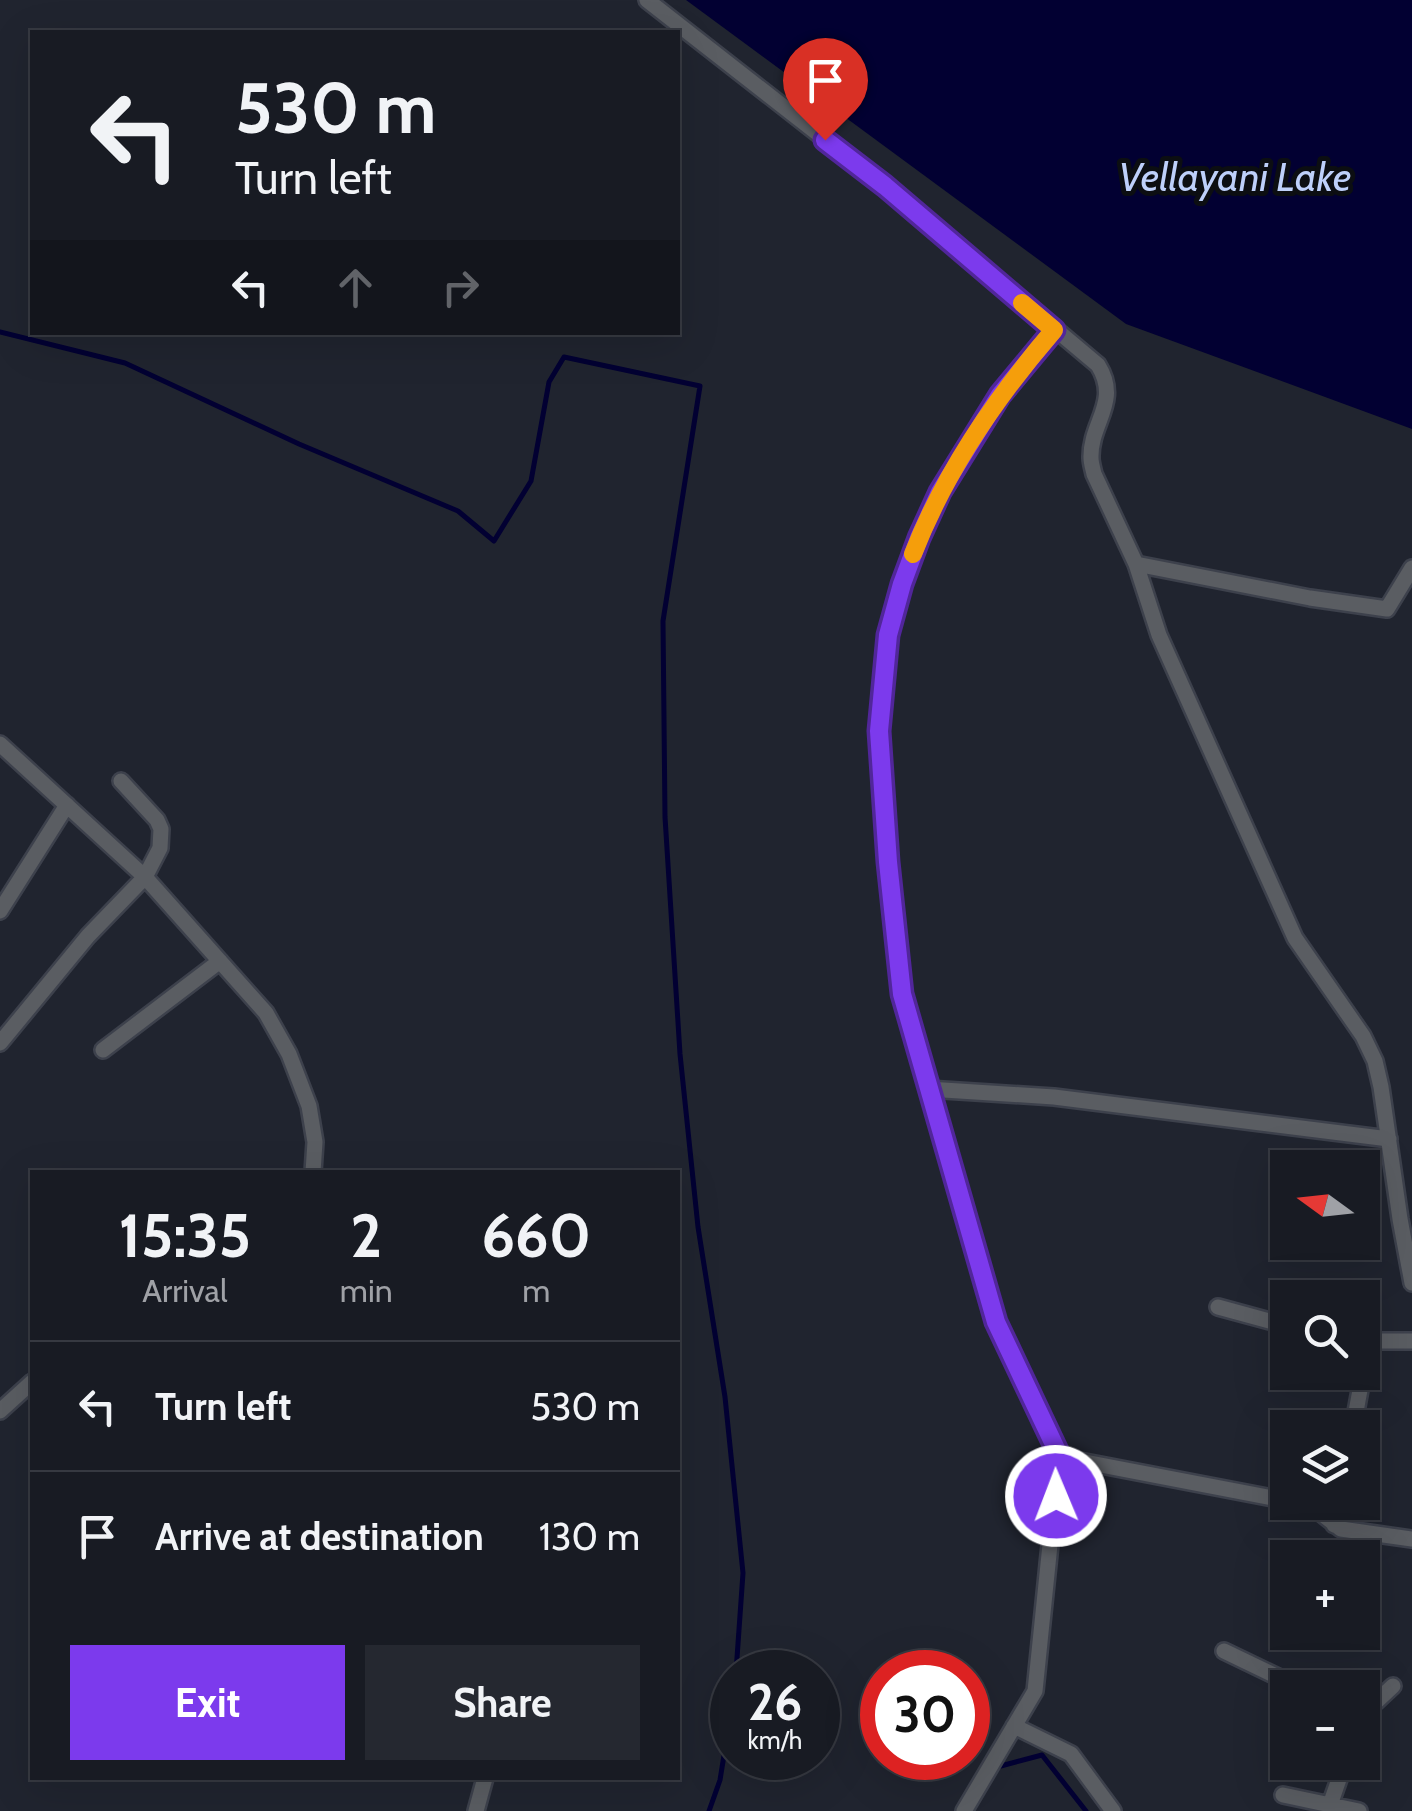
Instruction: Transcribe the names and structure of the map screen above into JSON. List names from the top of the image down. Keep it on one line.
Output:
{"water":["Vellayani Lake"],"north":"left","page":{"turn":["530 m","Turn left"],"map_buttons":["+","−"],"eta":["15:35","Arrival","2","min","660","m"],"list":[{"name":"Turn left","value":"530 m"},{"name":"Arrive at destination","value":"130 m"}],"buttons":["Exit","Share"],"speed":"26 km/h","limit":"30"}}
